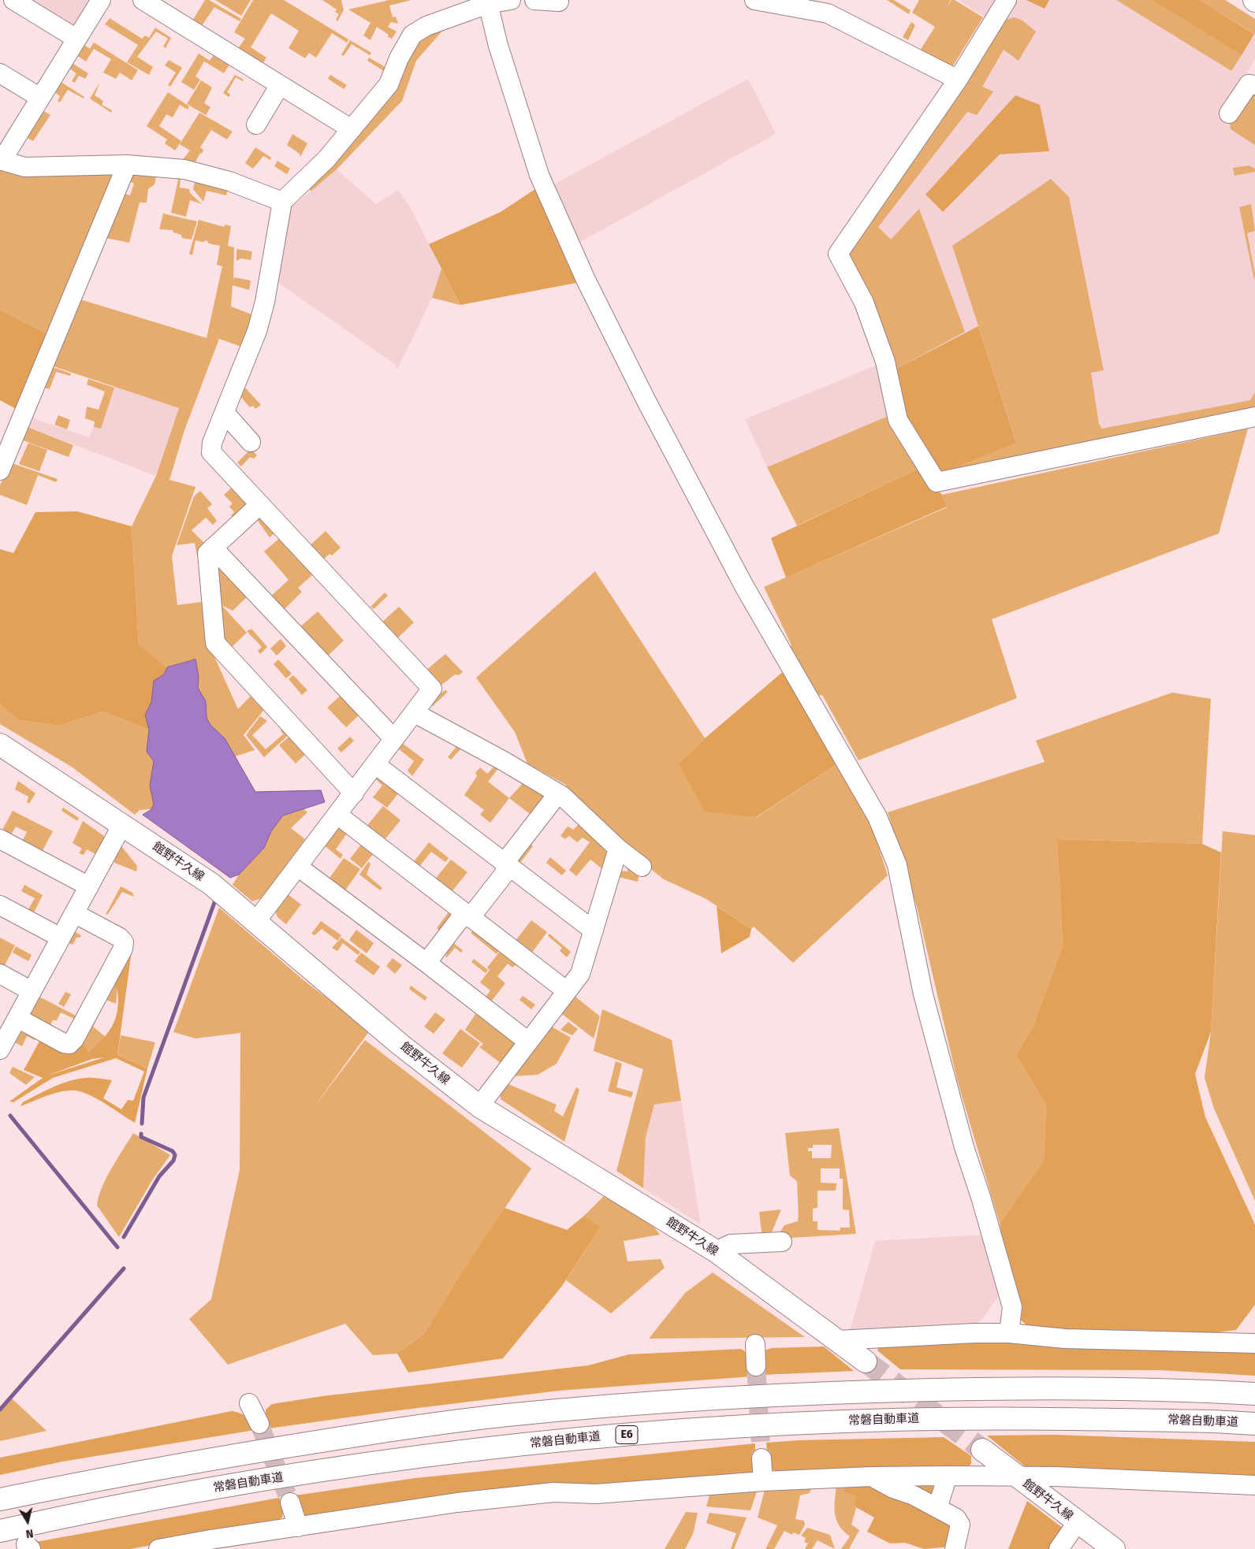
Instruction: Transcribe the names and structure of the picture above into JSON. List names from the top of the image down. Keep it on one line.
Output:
{"streets":{"main road":["館野牛久線","常磐自動車道","E6"]},"north":"bottom"}
